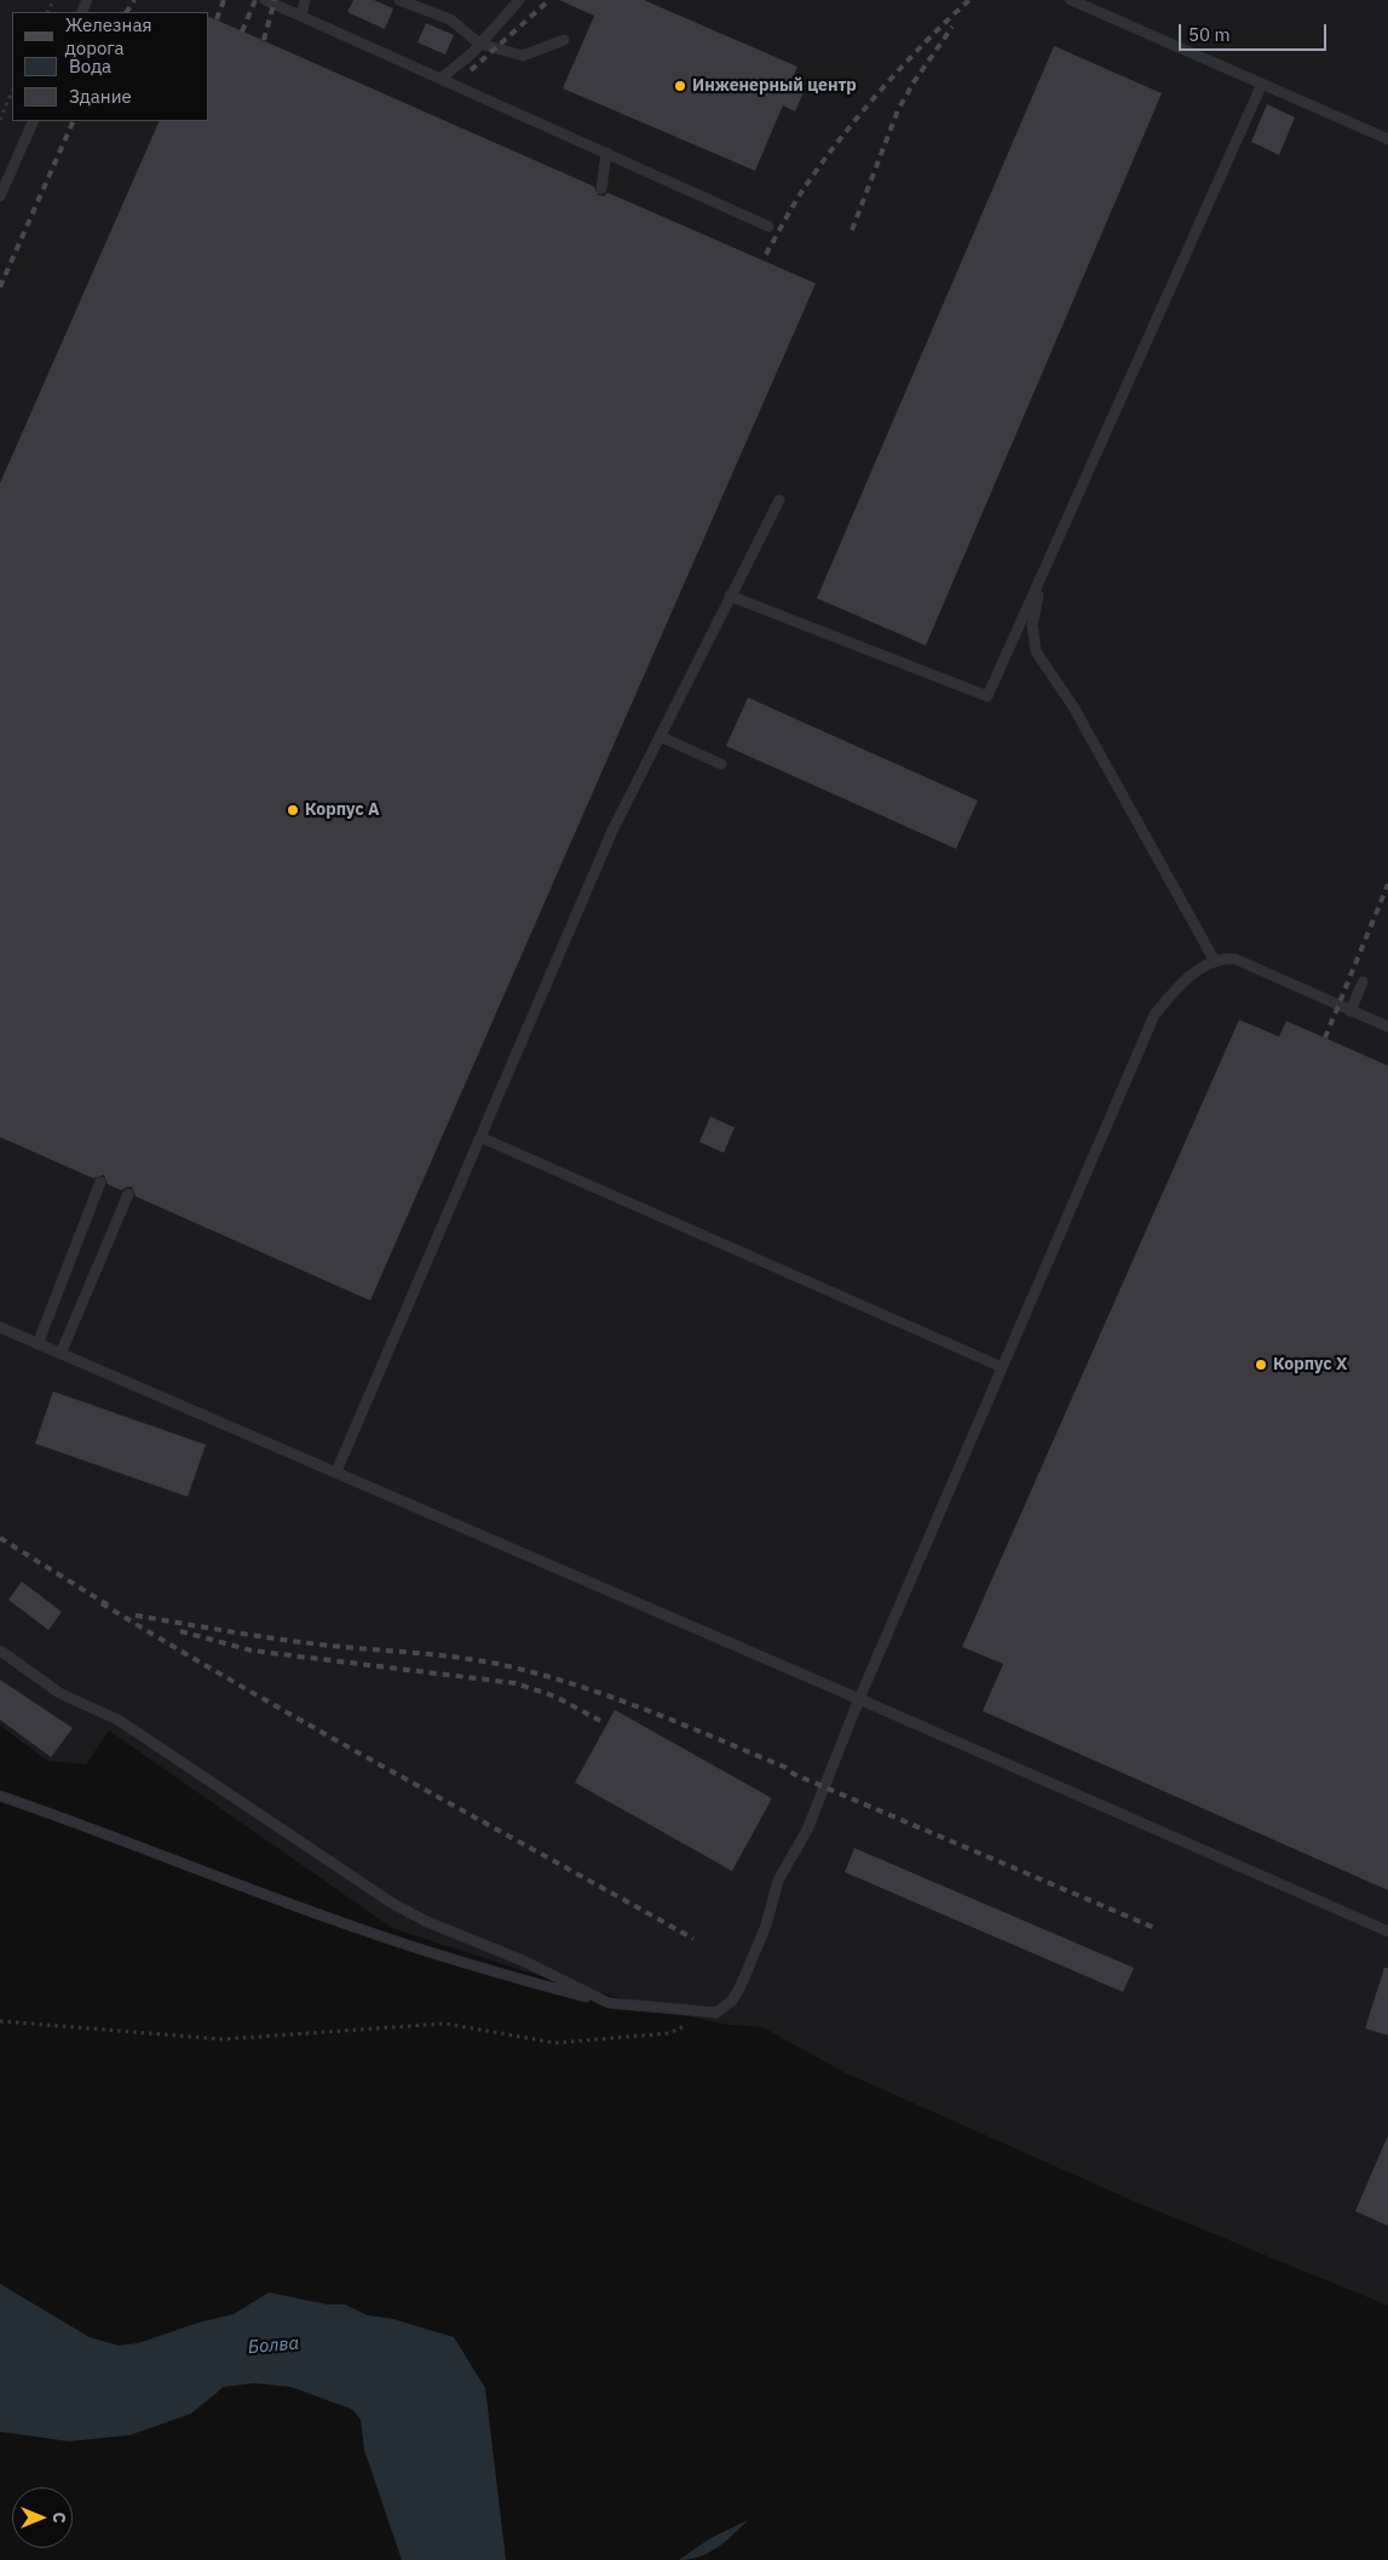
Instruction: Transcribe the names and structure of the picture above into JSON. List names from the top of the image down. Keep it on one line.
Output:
{"water":["Болва"],"places":["Инженерный центр","Корпус А","Корпус Х"],"legend":["Железная дорога","Вода","Здание"],"scale_bar":"50 m","north":"right"}
